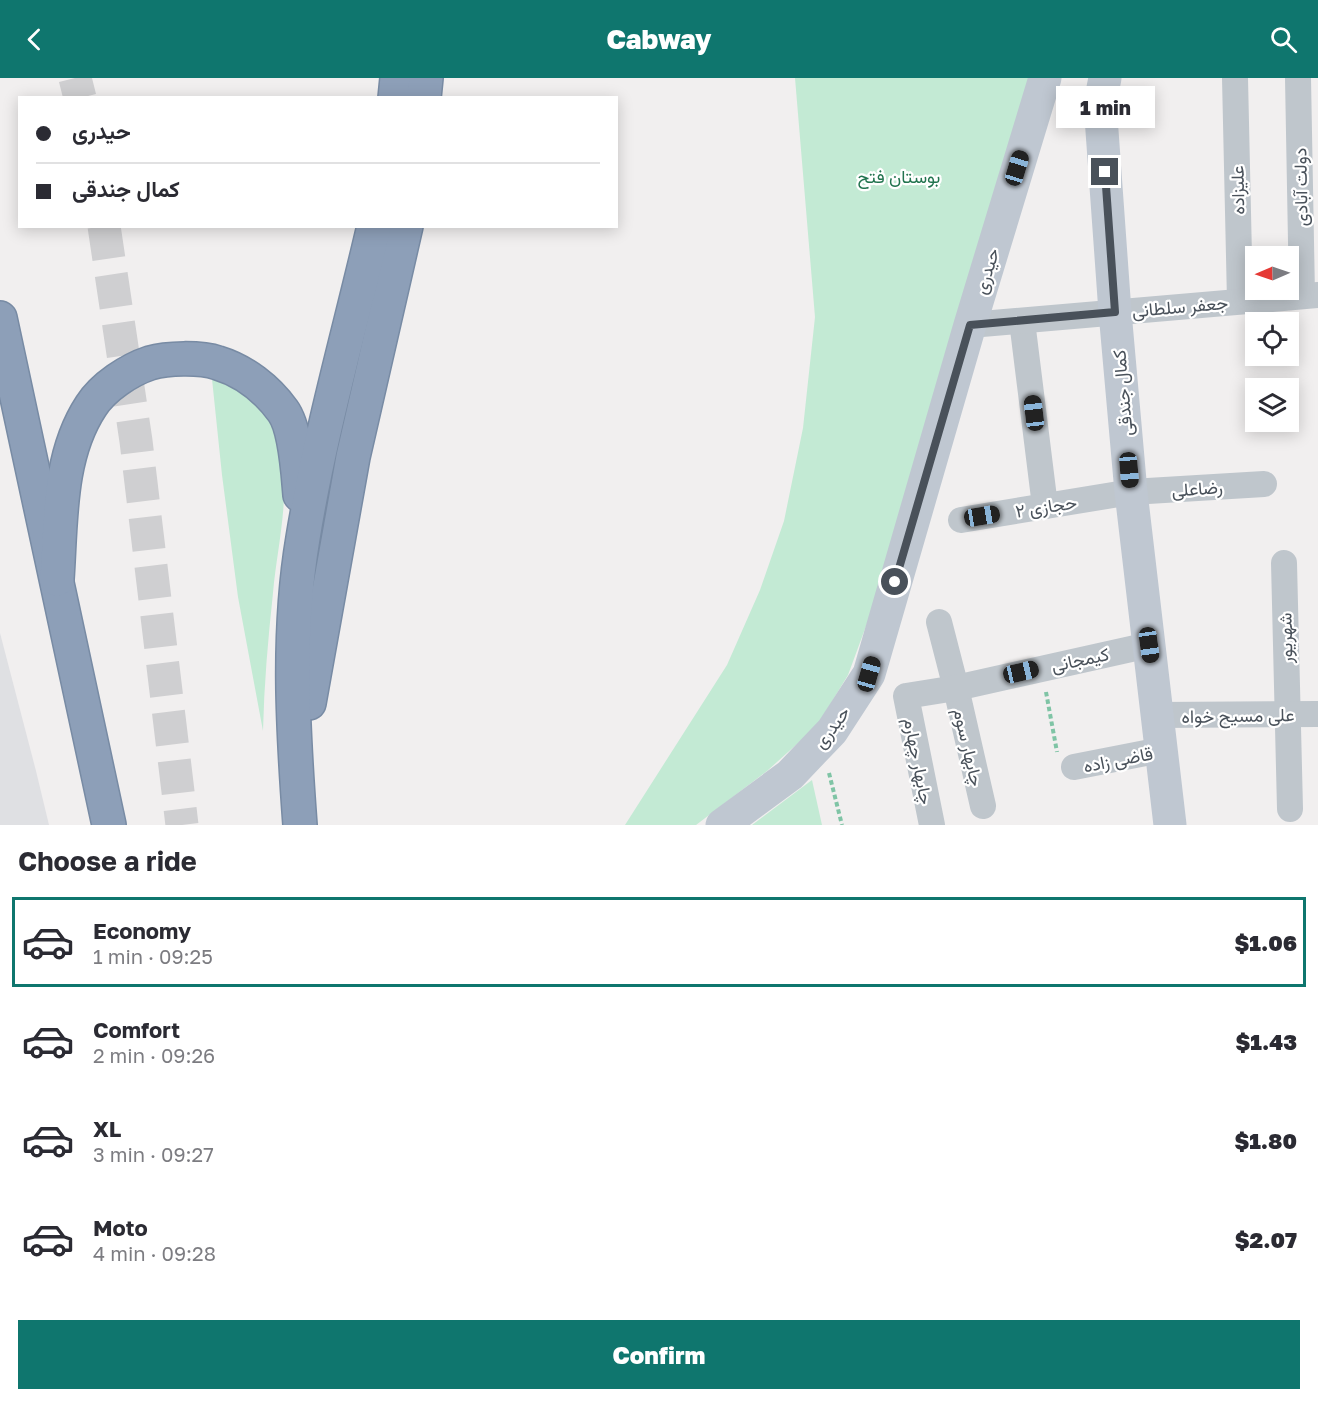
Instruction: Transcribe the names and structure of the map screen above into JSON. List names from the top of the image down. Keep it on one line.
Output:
{"streets":{"street":["دولت آبادی","علیزاده","حیدری","جعفر سلطانی","کمال جندقی","رضاعلی","حجازی ۲","شهریور","کیمجانی","علی مسیح خواه","چابهار سوم","قاضی زاده","چابهار چهارم"]},"crossings":[["دولت آبادی","جعفر سلطانی"],["علیزاده","جعفر سلطانی"],["حیدری","جعفر سلطانی"],["جعفر سلطانی","کمال جندقی"],["کمال جندقی","رضاعلی"],["کمال جندقی","حجازی ۲"],["کمال جندقی","کیمجانی"],["کمال جندقی","علی مسیح خواه"],["کمال جندقی","قاضی زاده"],["رضاعلی","حجازی ۲"],["شهریور","علی مسیح خواه"],["کیمجانی","چابهار سوم"],["کیمجانی","چابهار چهارم"]],"parks":["بوستان فتح"],"north":"left","page":{"header":"Cabway","bubble":"1 min","banner":["حیدری","کمال جندقی"],"heading":"Choose a ride","list":[{"name":"Economy","note":"1 min · 09:25","value":"$1.06"},{"name":"Comfort","note":"2 min · 09:26","value":"$1.43"},{"name":"XL","note":"3 min · 09:27","value":"$1.80"},{"name":"Moto","note":"4 min · 09:28","value":"$2.07"}],"buttons":"Confirm"}}
